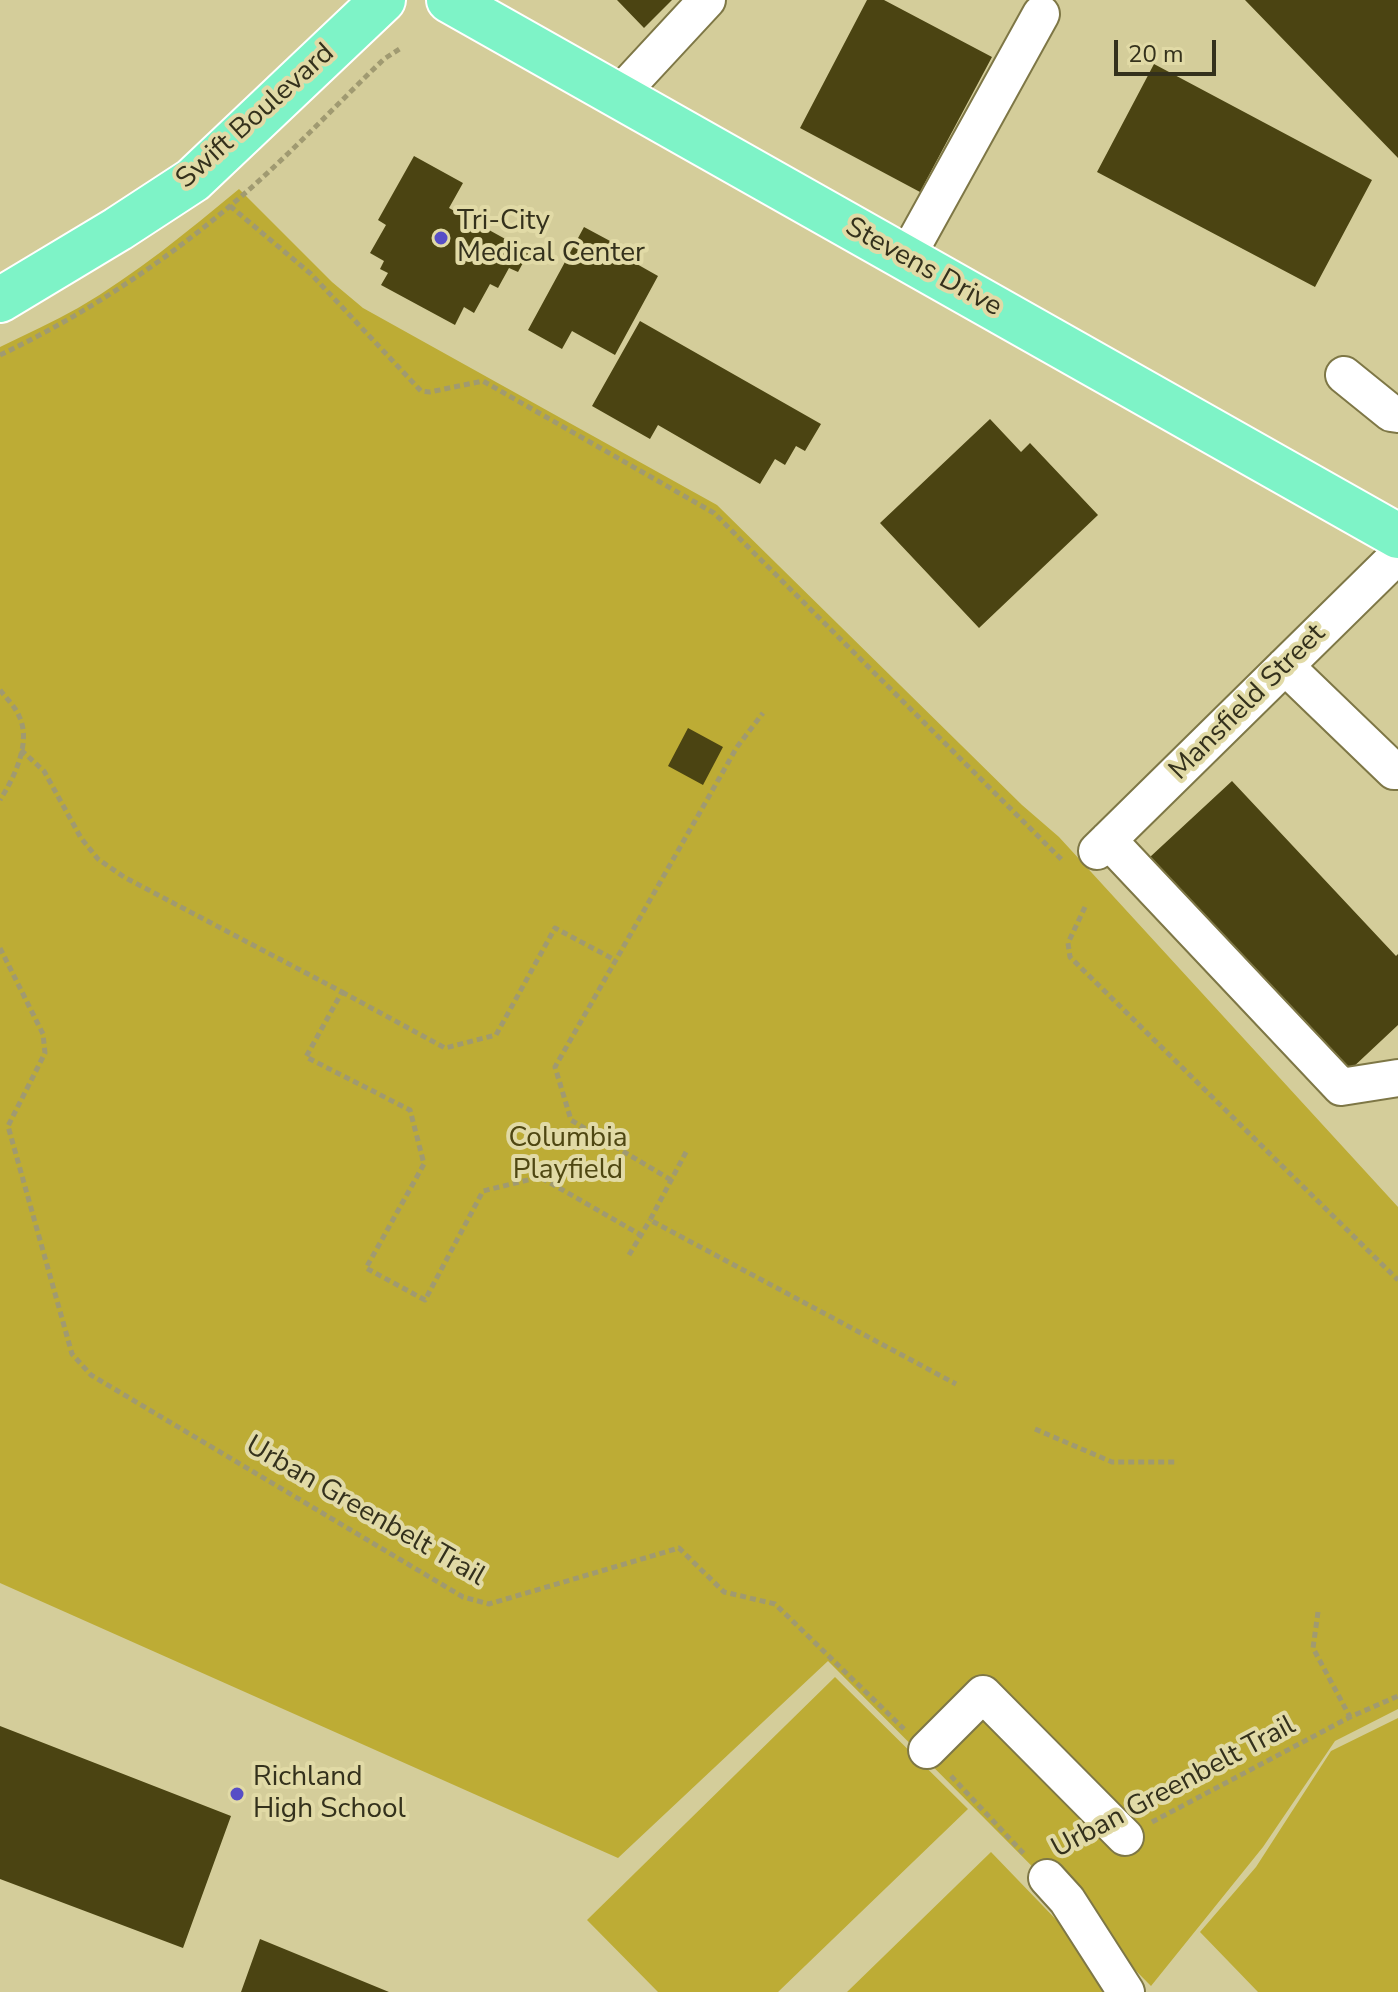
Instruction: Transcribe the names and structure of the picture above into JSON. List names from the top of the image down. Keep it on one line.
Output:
{"streets":{"main road":["Swift Boulevard","Stevens Drive"],"street":["Mansfield Street"],"path":["Urban Greenbelt Trail"]},"parks":["Columbia Playfield"],"places":["Tri-City Medical Center","Richland High School"],"scale_bar":"20 m"}
